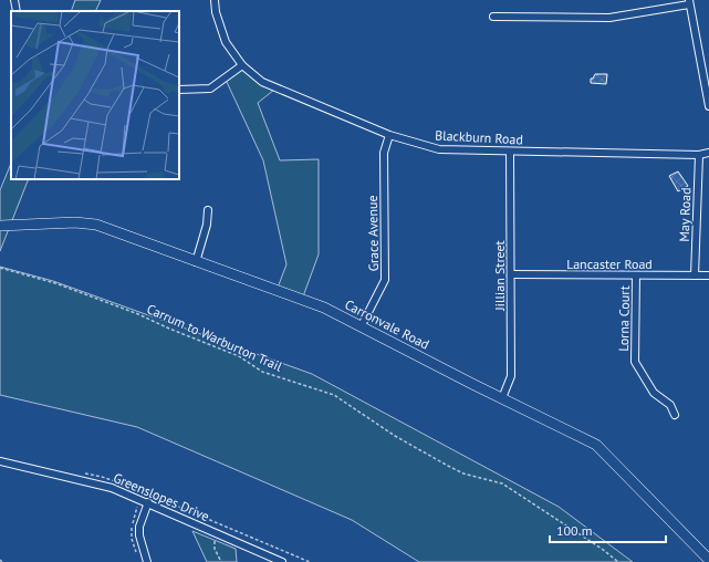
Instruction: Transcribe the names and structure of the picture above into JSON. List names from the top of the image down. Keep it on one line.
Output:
{"streets":{"street":["Blackburn Road","May Road","Grace Avenue","Lancaster Road","Jillian Street","Lorna Court","Carronvale Road","Greenslopes Drive"],"path":["Carrum to Warburton Trail"]},"crossings":[["Blackburn Road","May Road"],["Blackburn Road","Grace Avenue"],["Blackburn Road","Jillian Street"],["May Road","Lancaster Road"],["Grace Avenue","Carronvale Road"],["Lancaster Road","Jillian Street"],["Lancaster Road","Lorna Court"],["Jillian Street","Carronvale Road"]],"scale_bar":"100 m"}
